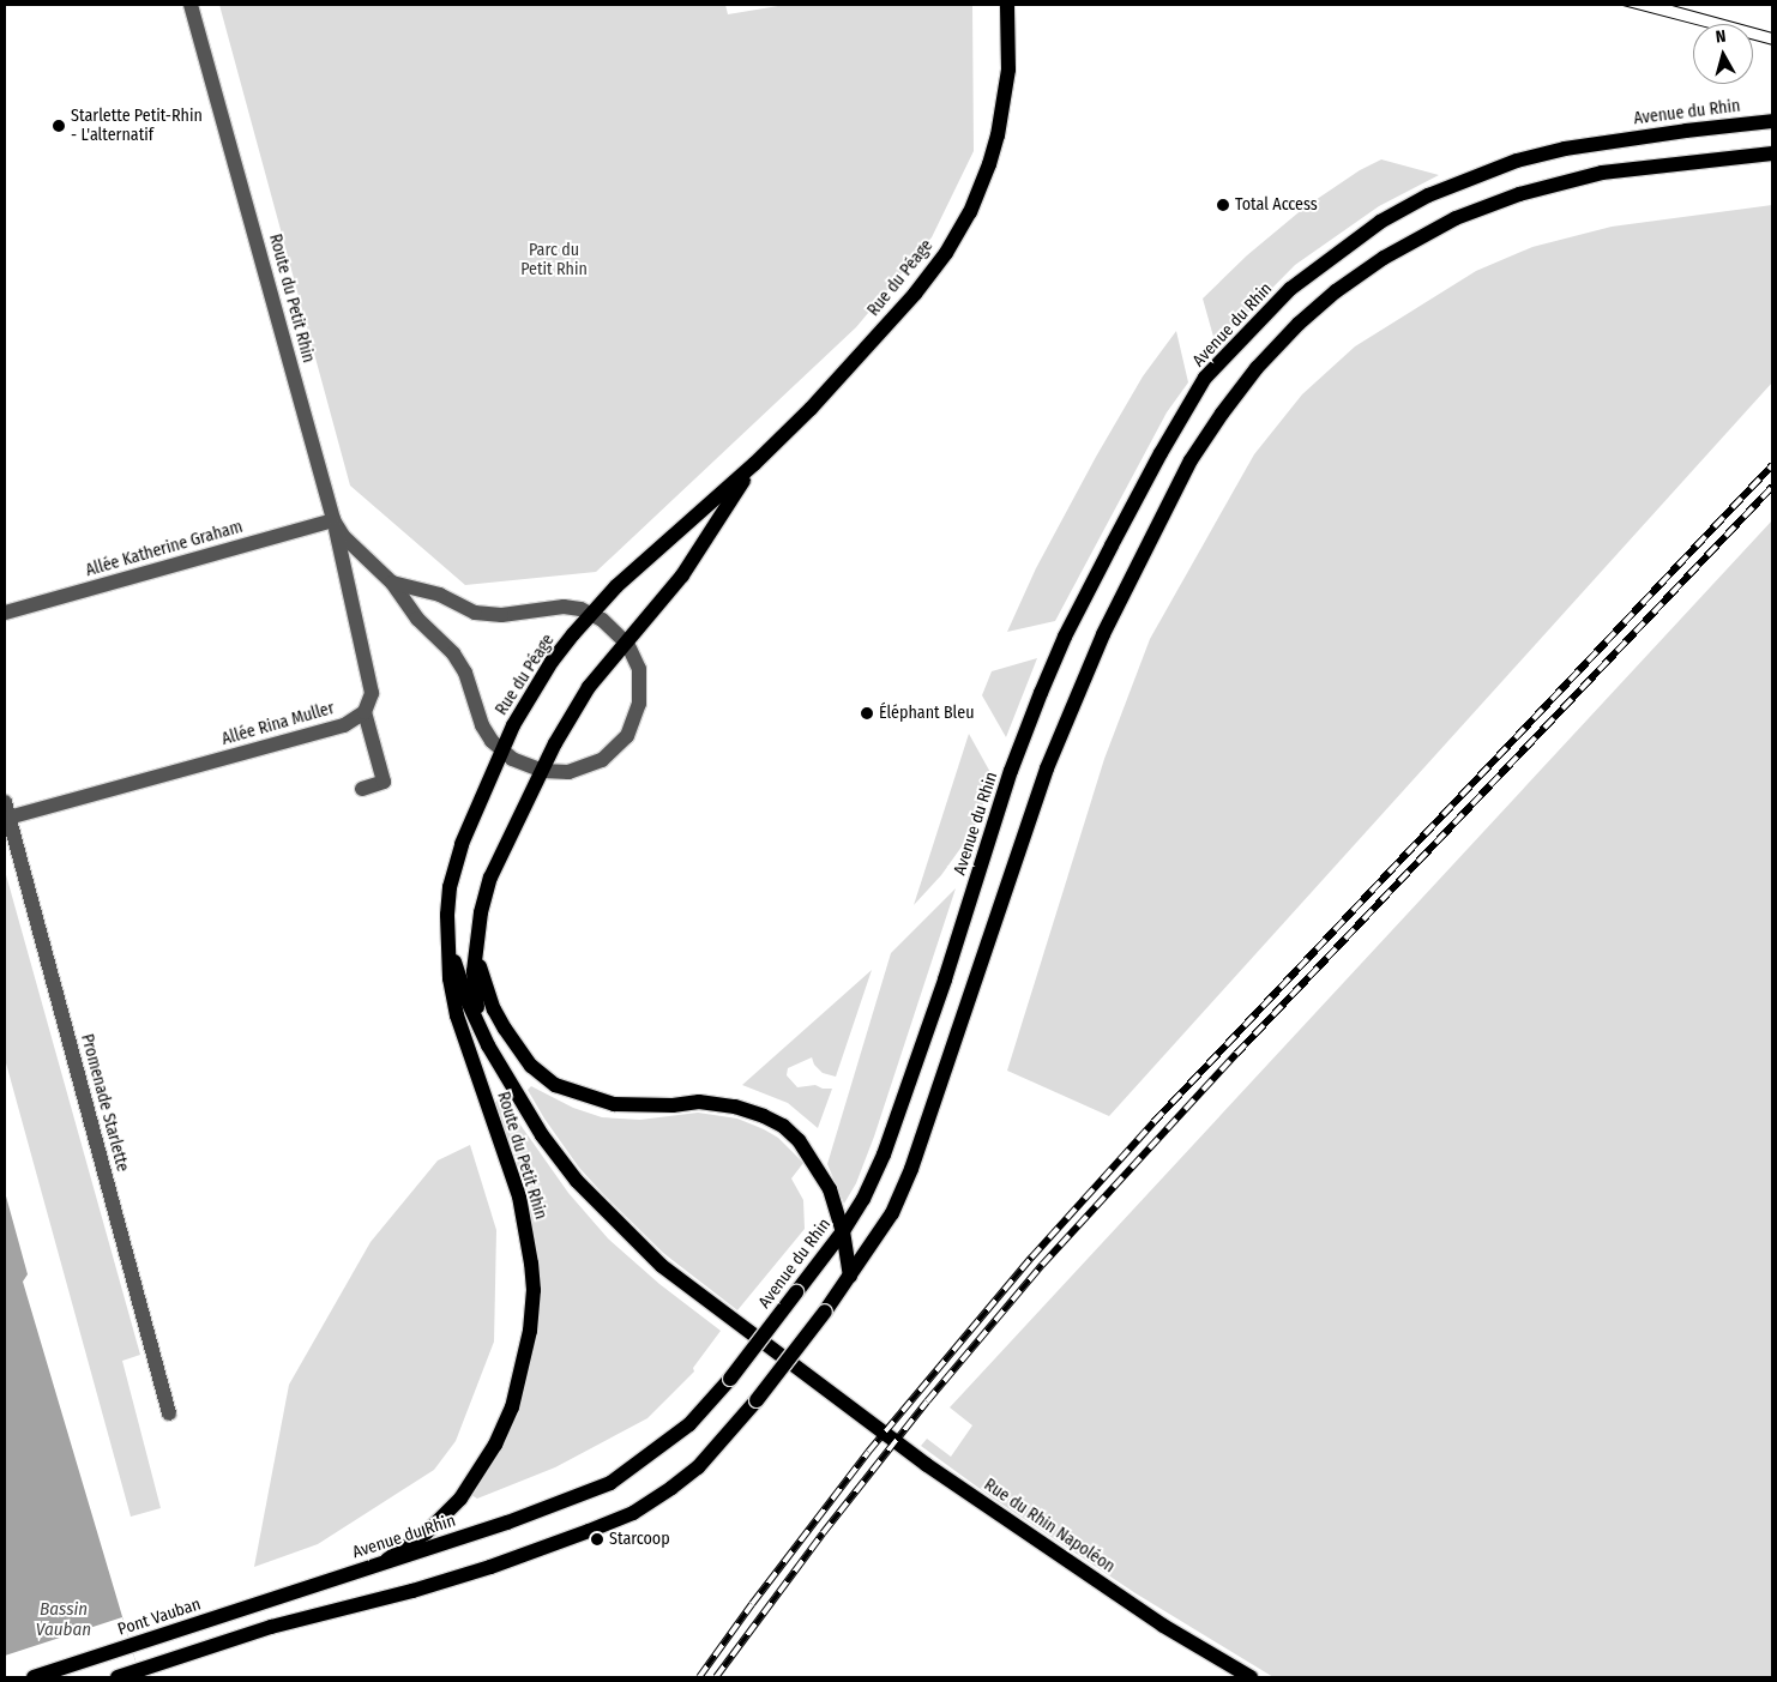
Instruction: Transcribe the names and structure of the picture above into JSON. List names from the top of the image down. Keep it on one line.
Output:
{"streets":{"main road":["Avenue du Rhin","Rue du Péage","Route du Petit Rhin","Rue du Rhin Napoléon","Pont Vauban"],"street":["Allée Katherine Graham","Allée Rina Muller","Promenade Starlette"]},"crossings":[["Avenue du Rhin","Route du Petit Rhin"],["Avenue du Rhin","Pont Vauban"],["Rue du Péage","Route du Petit Rhin"],["Route du Petit Rhin","Allée Katherine Graham"],["Route du Petit Rhin","Rue du Rhin Napoléon"],["Allée Rina Muller","Promenade Starlette"]],"water":["Bassin Vauban"],"parks":["Parc du Petit Rhin"],"places":["Starlette Petit-Rhin - L'alternatif","Total Access","Éléphant Bleu","Starcoop"],"north":"top"}
